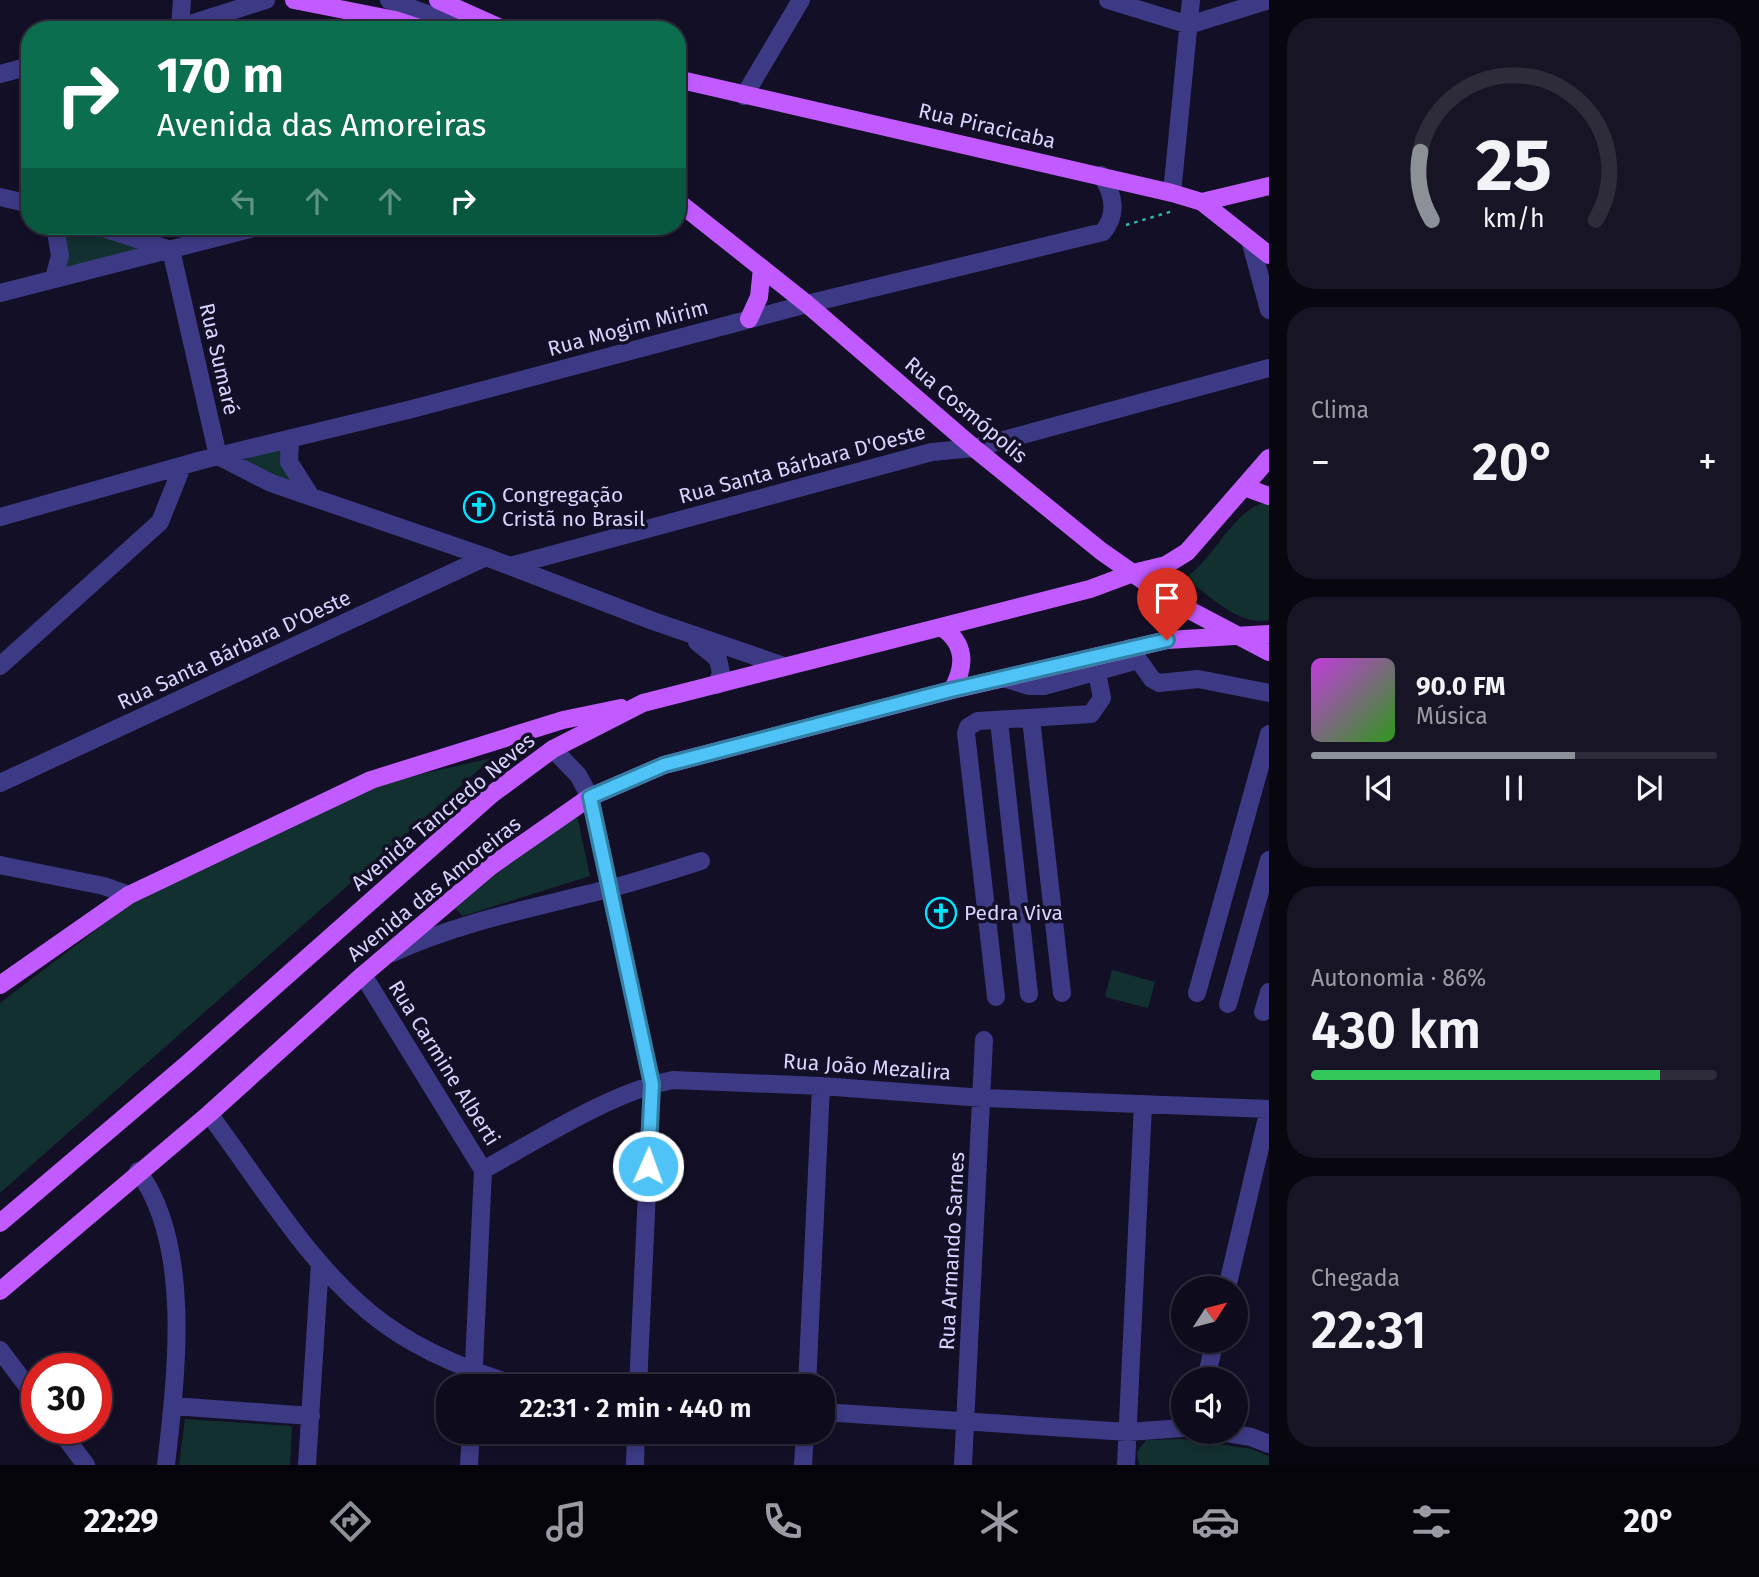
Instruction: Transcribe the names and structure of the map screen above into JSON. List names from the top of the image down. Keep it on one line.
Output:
{"streets":{"main road":["Rua Piracicaba","Rua Cosmópolis","Avenida Tancredo Neves","Avenida das Amoreiras"],"street":["Rua Mogim Mirim","Rua Sumaré","Rua Santa Bárbara D'Oeste","Rua Carmine Alberti","Rua João Mezalira","Rua Armando Sarnes"]},"crossings":[["Rua Mogim Mirim","Rua Sumaré"],["Rua Mogim Mirim","Rua Cosmópolis"],["Rua Cosmópolis","Rua Santa Bárbara D'Oeste"],["Rua Cosmópolis","Avenida Tancredo Neves"],["Rua Cosmópolis","Avenida das Amoreiras"],["Avenida das Amoreiras","Rua Carmine Alberti"],["Rua Carmine Alberti","Rua João Mezalira"],["Rua João Mezalira","Rua Armando Sarnes"]],"places":{"church":["Congregação Cristã no Brasil","Pedra Viva"]},"north":"top right","page":{"turn":["170 m","Avenida das Amoreiras"],"tile":["Clima",["Autonomia · 86%","430 km"],["Chegada","22:31"]],"heat":["−","20°","+"],"song":["90.0 FM","Música"],"limit":"30","trip":"22:31 · 2 min · 440 m","tabs":["22:29","20°"],"gauge":["25","km/h"]}}
